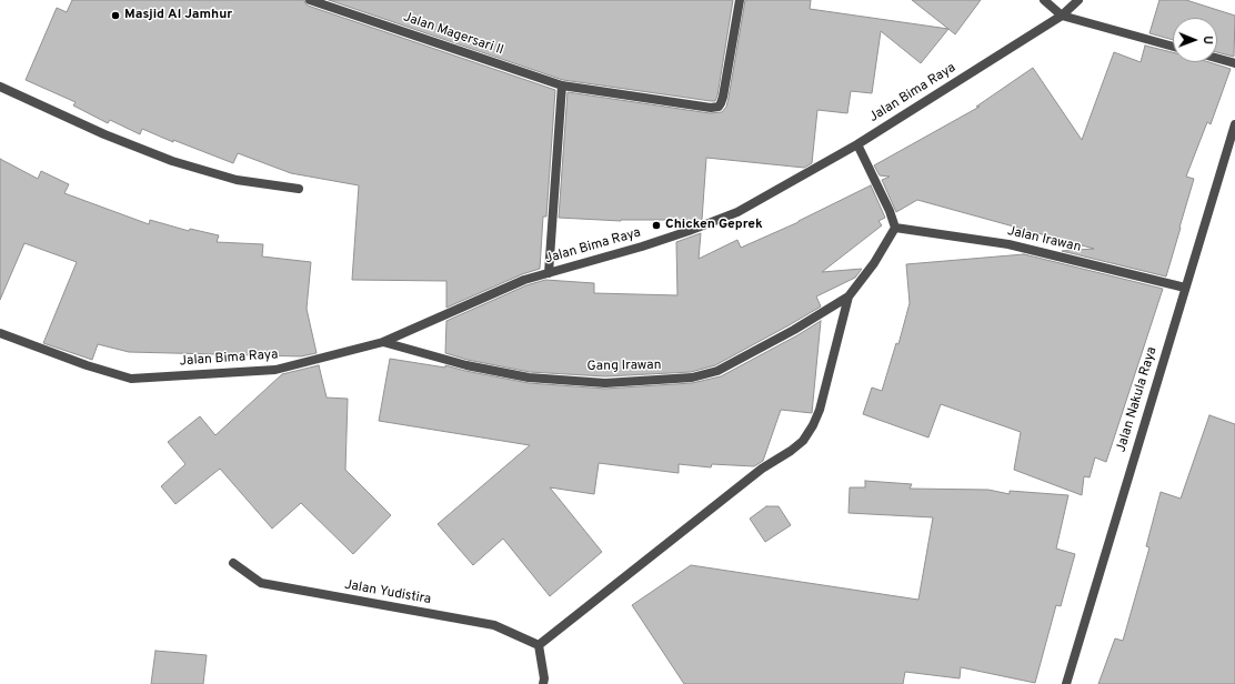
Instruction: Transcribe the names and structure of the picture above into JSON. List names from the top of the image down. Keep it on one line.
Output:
{"streets":{"street":["Jalan Magersari II","Jalan Bima Raya","Jalan Irawan","Gang Irawan","Jalan Nakula Raya","Jalan Yudistira"]},"crossings":[["Jalan Bima Raya","Gang Irawan"],["Jalan Irawan","Jalan Nakula Raya"]],"places":["Masjid Al Jamhur","Chicken Geprek"],"north":"right"}
